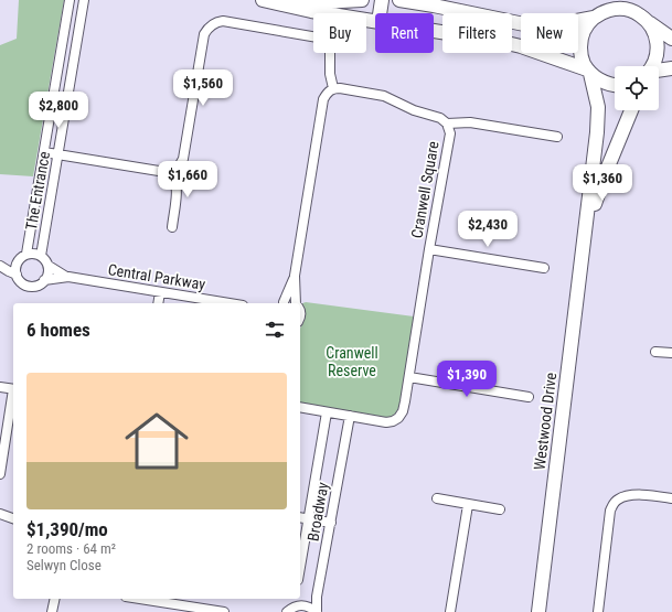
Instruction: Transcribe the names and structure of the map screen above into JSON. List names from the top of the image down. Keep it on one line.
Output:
{"streets":{"main road":["Westwood Drive"],"street":["Cranwell Square","The Entrance","Central Parkway","Broadway"]},"crossings":[["Cranwell Square","Broadway"],["The Entrance","Central Parkway"]],"parks":["Cranwell Reserve"],"page":{"chip":["Buy","Rent","Filters","New"],"price":["$1,560","$2,800","$1,660","$1,360","$2,430","$1,390"],"heading":"6 homes","list":[{"name":"$1,390/mo","note":"2 rooms · 64 m² · Selwyn Close"}]}}
